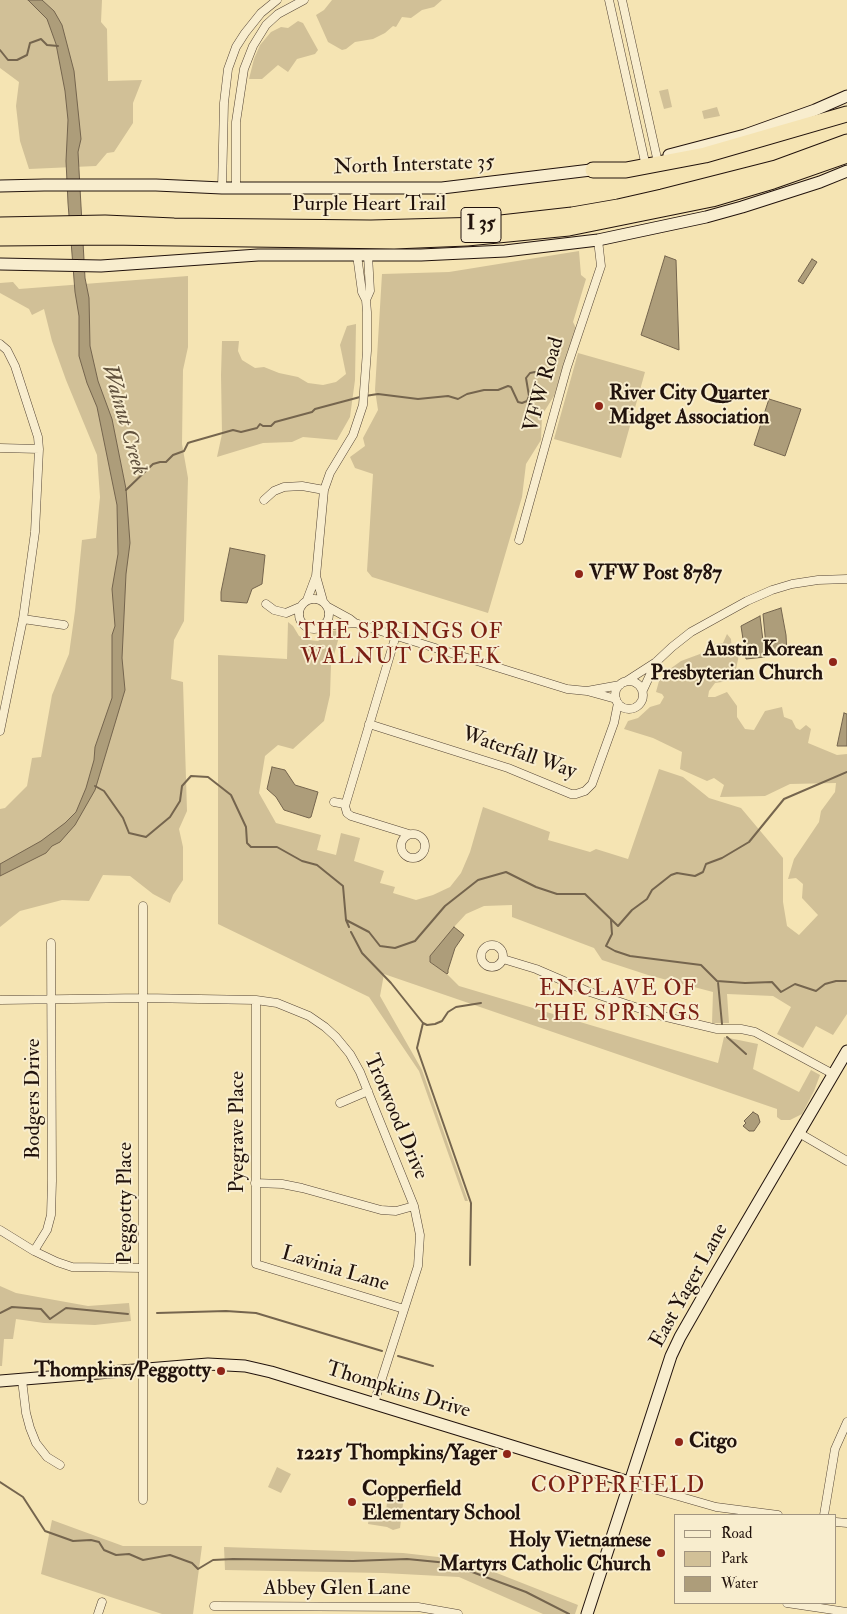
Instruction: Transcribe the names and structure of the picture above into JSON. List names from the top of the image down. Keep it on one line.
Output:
{"streets":{"highway":["Purple Heart Trail","I 35"],"main road":["North Interstate 35","East Yager Lane","Thompkins Drive"],"street":["VFW Road","Waterfall Way","Bodgers Drive","Trotwood Drive","Pyegrave Place","Peggotty Place","Lavinia Lane","Abbey Glen Lane"]},"crossings":[["Bodgers Drive","Trotwood Drive"],["Trotwood Drive","Pyegrave Place"],["Trotwood Drive","Peggotty Place"],["Trotwood Drive","Lavinia Lane"],["Trotwood Drive","Thompkins Drive"],["Pyegrave Place","Lavinia Lane"],["Peggotty Place","Thompkins Drive"],["East Yager Lane","Thompkins Drive"]],"districts":["THE SPRINGS OF WALNUT CREEK","ENCLAVE OF THE SPRINGS","COPPERFIELD"],"water":["Walnut Creek"],"places":["River City Quarter Midget Association","VFW Post 8787","Austin Korean Presbyterian Church","Thompkins/Peggotty","Citgo","12215 Thompkins/Yager","Copperfield Elementary School","Holy Vietnamese Martyrs Catholic Church"],"legend":["Road","Park","Water"]}
